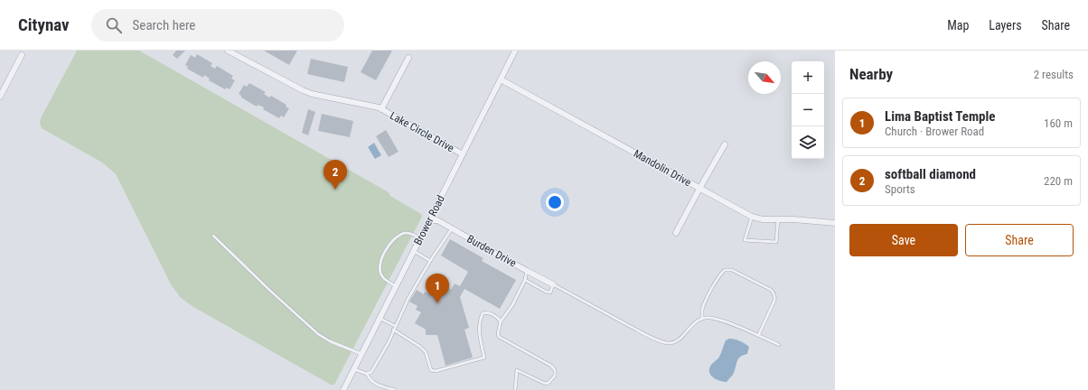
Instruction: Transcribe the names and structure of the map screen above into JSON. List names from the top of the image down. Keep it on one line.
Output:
{"streets":{"street":["Lake Circle Drive","Mandolin Drive","Brower Road","Burden Drive"]},"crossings":[["Lake Circle Drive","Brower Road"],["Mandolin Drive","Brower Road"],["Brower Road","Burden Drive"]],"north":"bottom right","page":{"header":"Citynav","search":"Search here","nav":["Map","Layers","Share"],"heading":["Nearby","2 results"],"map_buttons":["+","−"],"list":[{"mark":"1","name":"Lima Baptist Temple","note":"Church · Brower Road","value":"160 m"},{"mark":"2","name":"softball diamond","note":"Sports","value":"220 m"}],"pins":["2","1"],"buttons":["Save","Share"]}}
